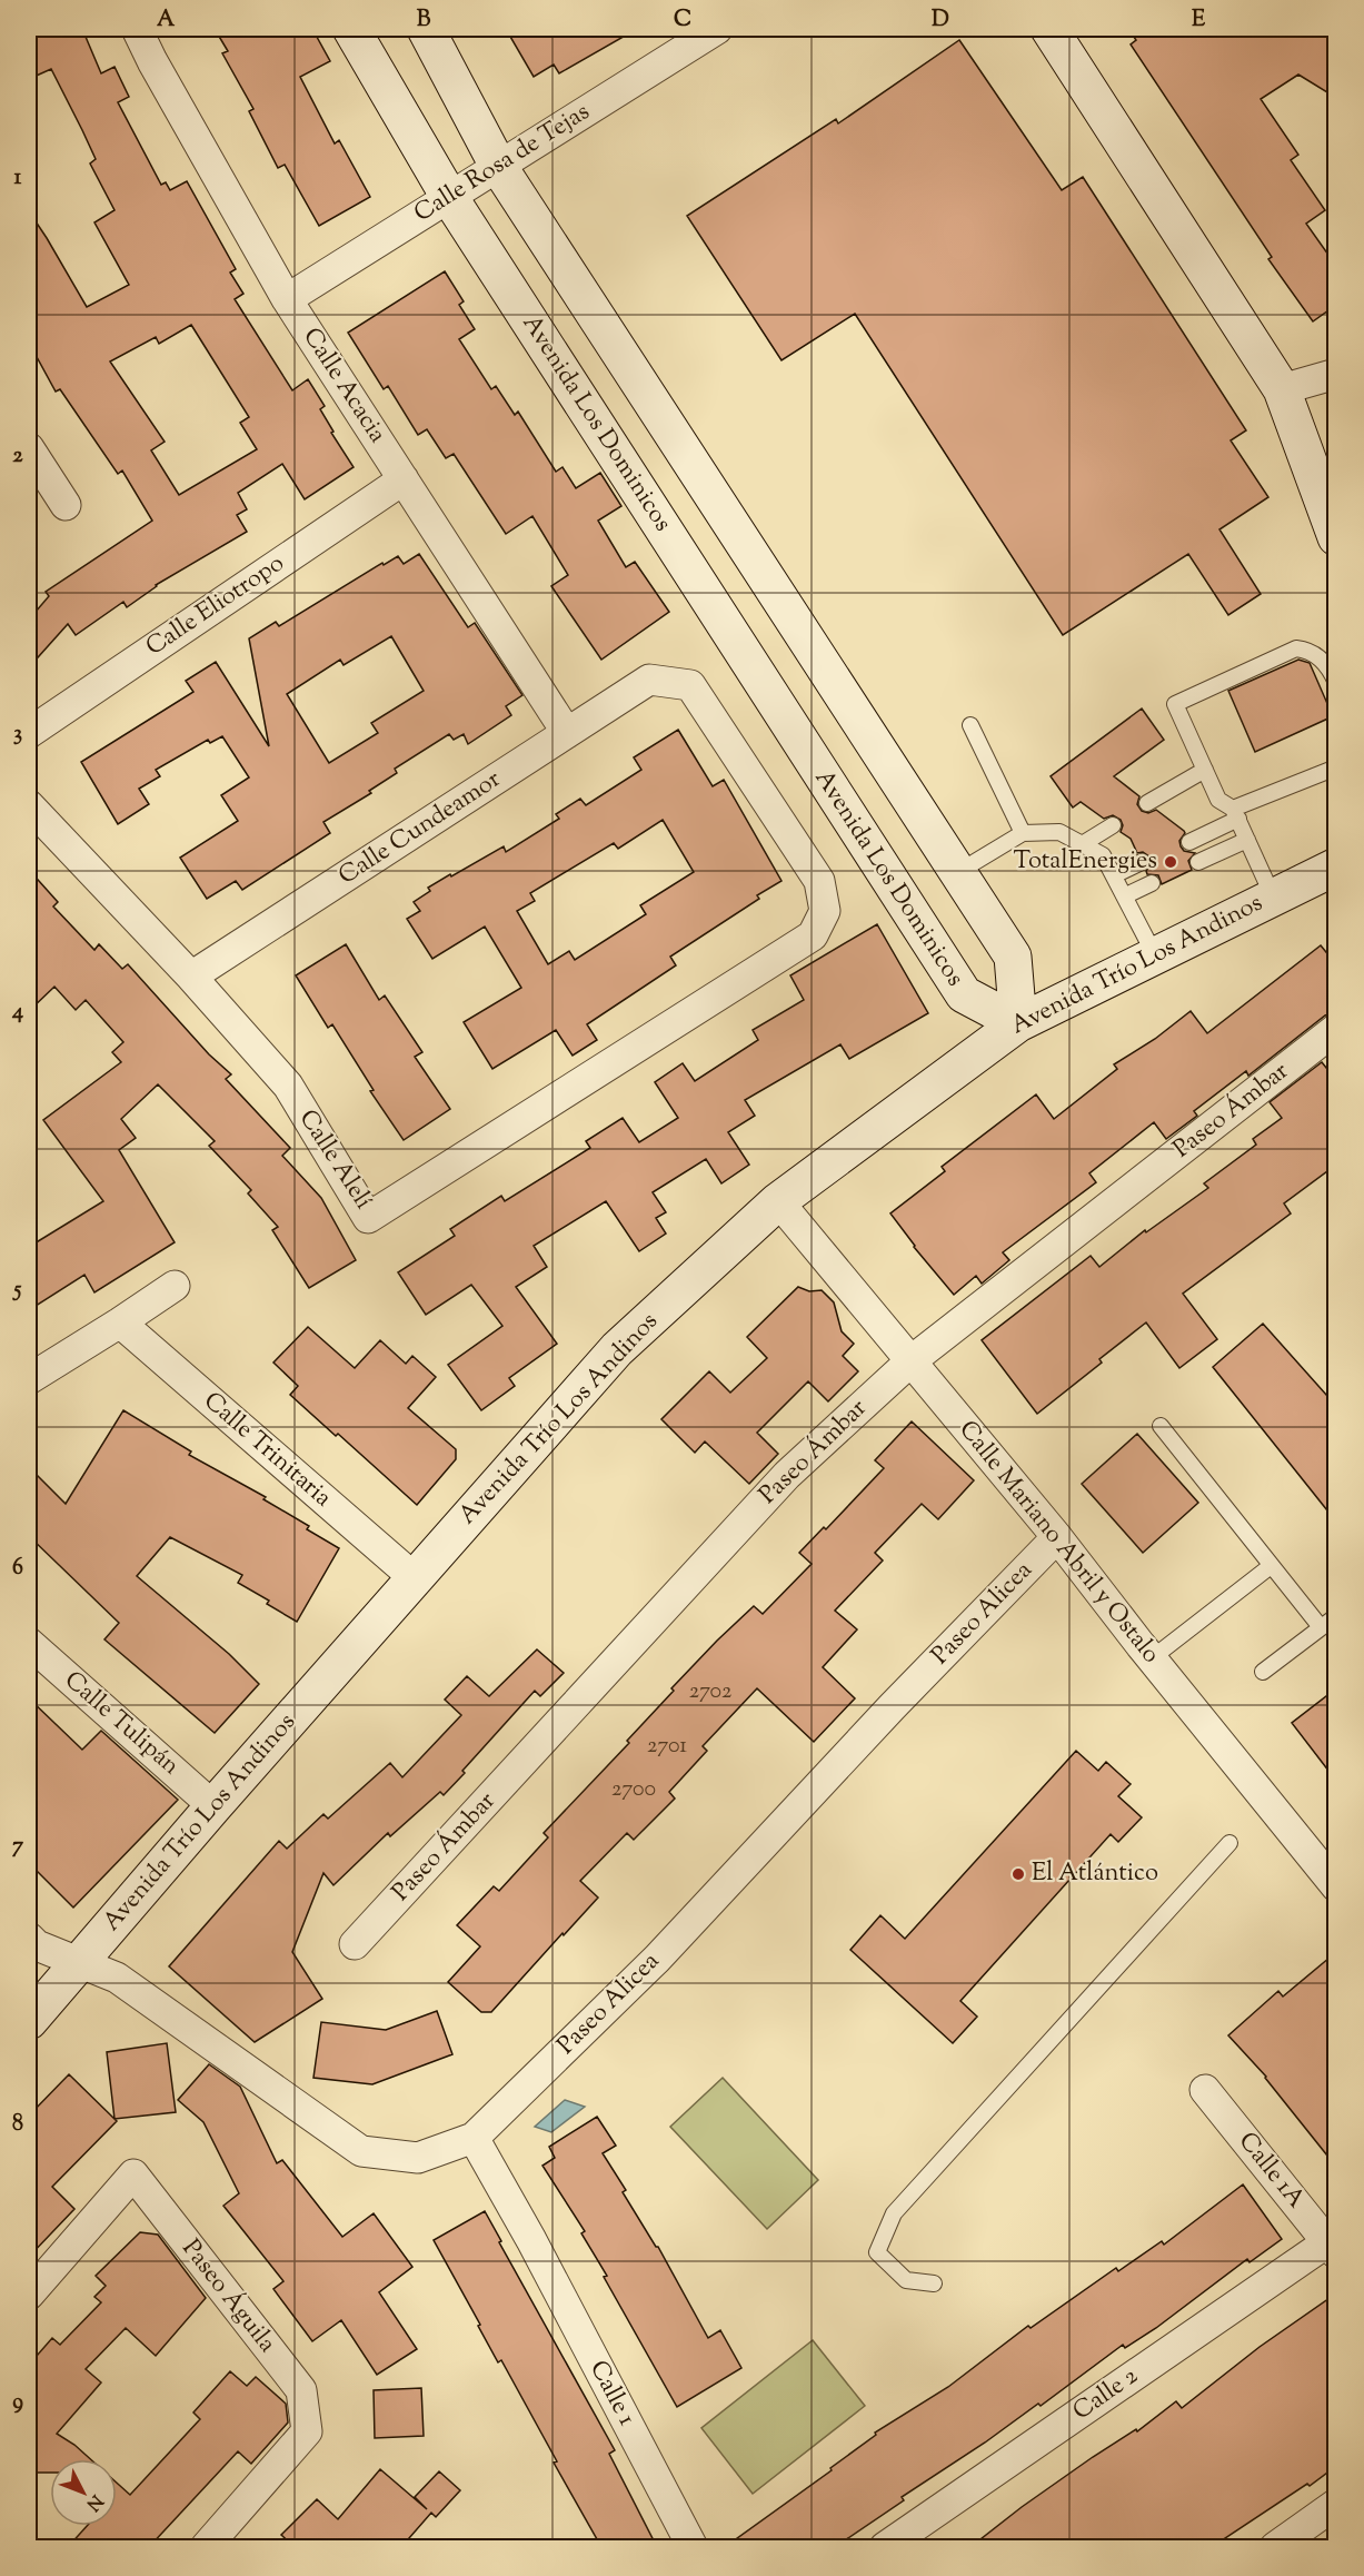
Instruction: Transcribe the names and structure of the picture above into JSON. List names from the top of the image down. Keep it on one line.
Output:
{"streets":{"street":["Calle Rosa de Tejas","Calle Acacia","Avenida Los Dominicos","Calle Eliotropo","Calle Cundeamor","Avenida Trío Los Andinos","Paseo Ámbar","Calle Alelí","Calle Trinitaria","Calle Mariano Abril y Ostalo","Paseo Alicea","Calle Tulipán","Calle 1A","Paseo Águila","Calle 1","Calle 2"]},"crossings":[["Calle Rosa de Tejas","Calle Acacia"],["Calle Rosa de Tejas","Avenida Los Dominicos"],["Calle Acacia","Calle Eliotropo"],["Calle Acacia","Calle Cundeamor"],["Avenida Los Dominicos","Avenida Trío Los Andinos"],["Calle Cundeamor","Calle Alelí"],["Avenida Trío Los Andinos","Calle Trinitaria"],["Avenida Trío Los Andinos","Calle Mariano Abril y Ostalo"],["Avenida Trío Los Andinos","Paseo Alicea"],["Avenida Trío Los Andinos","Calle Tulipán"],["Paseo Ámbar","Calle Mariano Abril y Ostalo"],["Calle Mariano Abril y Ostalo","Paseo Alicea"],["Paseo Alicea","Calle 1"],["Calle 1A","Calle 2"]],"places":["TotalEnergies","El Atlántico"],"house_numbers":["2702","2701","2700"],"north":"bottom right","grid":{"columns":["A","B","C","D","E"],"rows":["1","2","3","4","5","6","7","8","9"]}}
